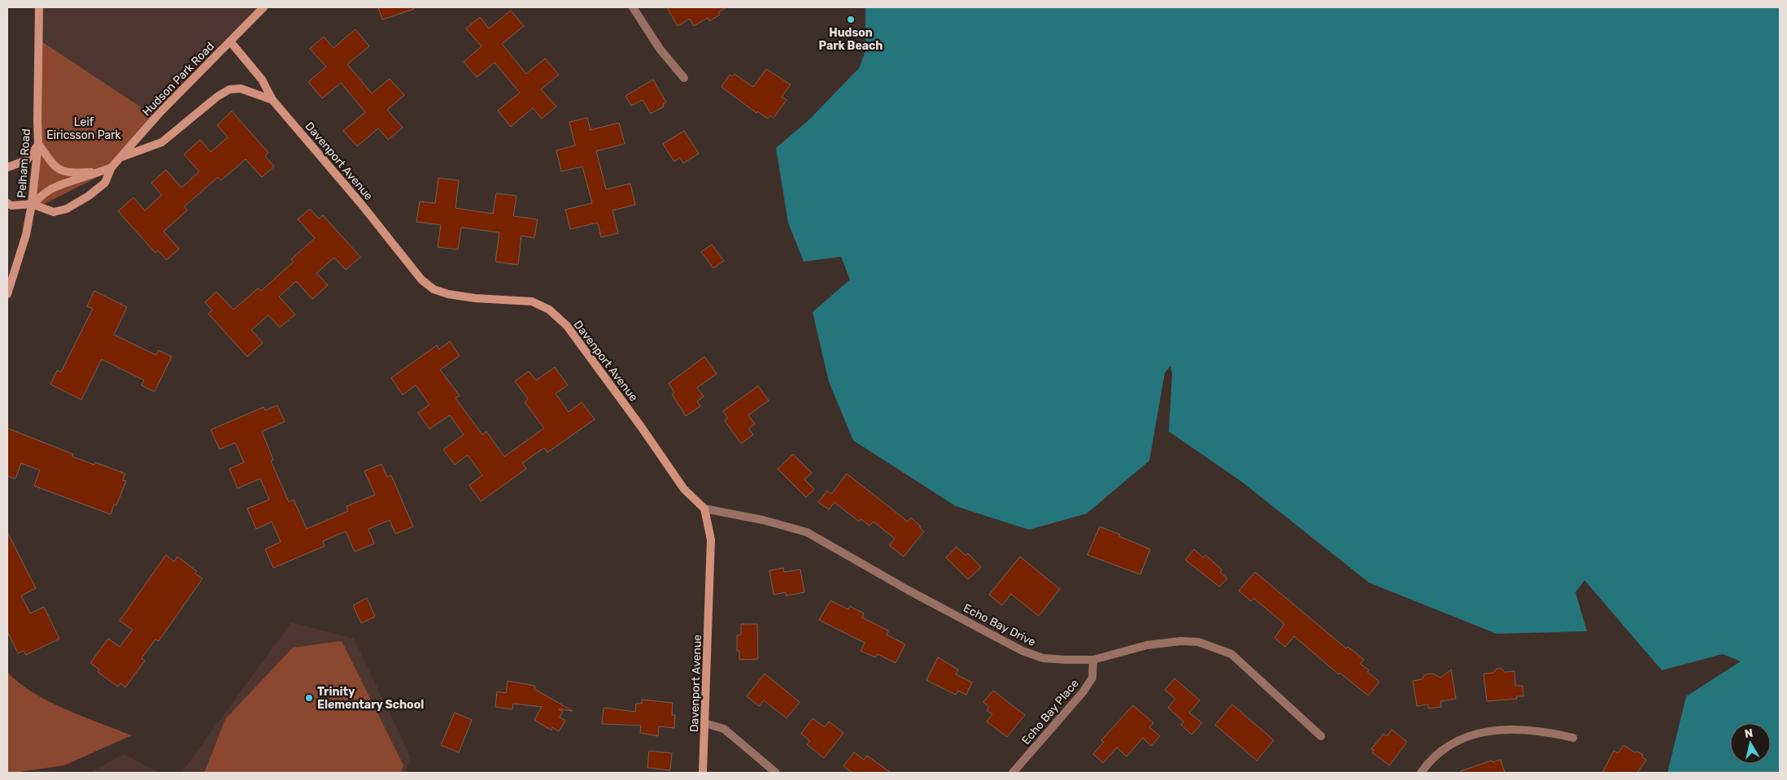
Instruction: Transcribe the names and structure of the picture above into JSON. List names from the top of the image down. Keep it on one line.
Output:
{"streets":{"street":["Hudson Park Road","Davenport Avenue","Pelham Road","Echo Bay Drive","Echo Bay Place"]},"crossings":[["Hudson Park Road","Davenport Avenue"],["Hudson Park Road","Pelham Road"],["Davenport Avenue","Echo Bay Drive"],["Echo Bay Drive","Echo Bay Place"]],"parks":["Leif Eiricsson Park"],"places":["Hudson Park Beach","Trinity Elementary School"],"north":"top"}
